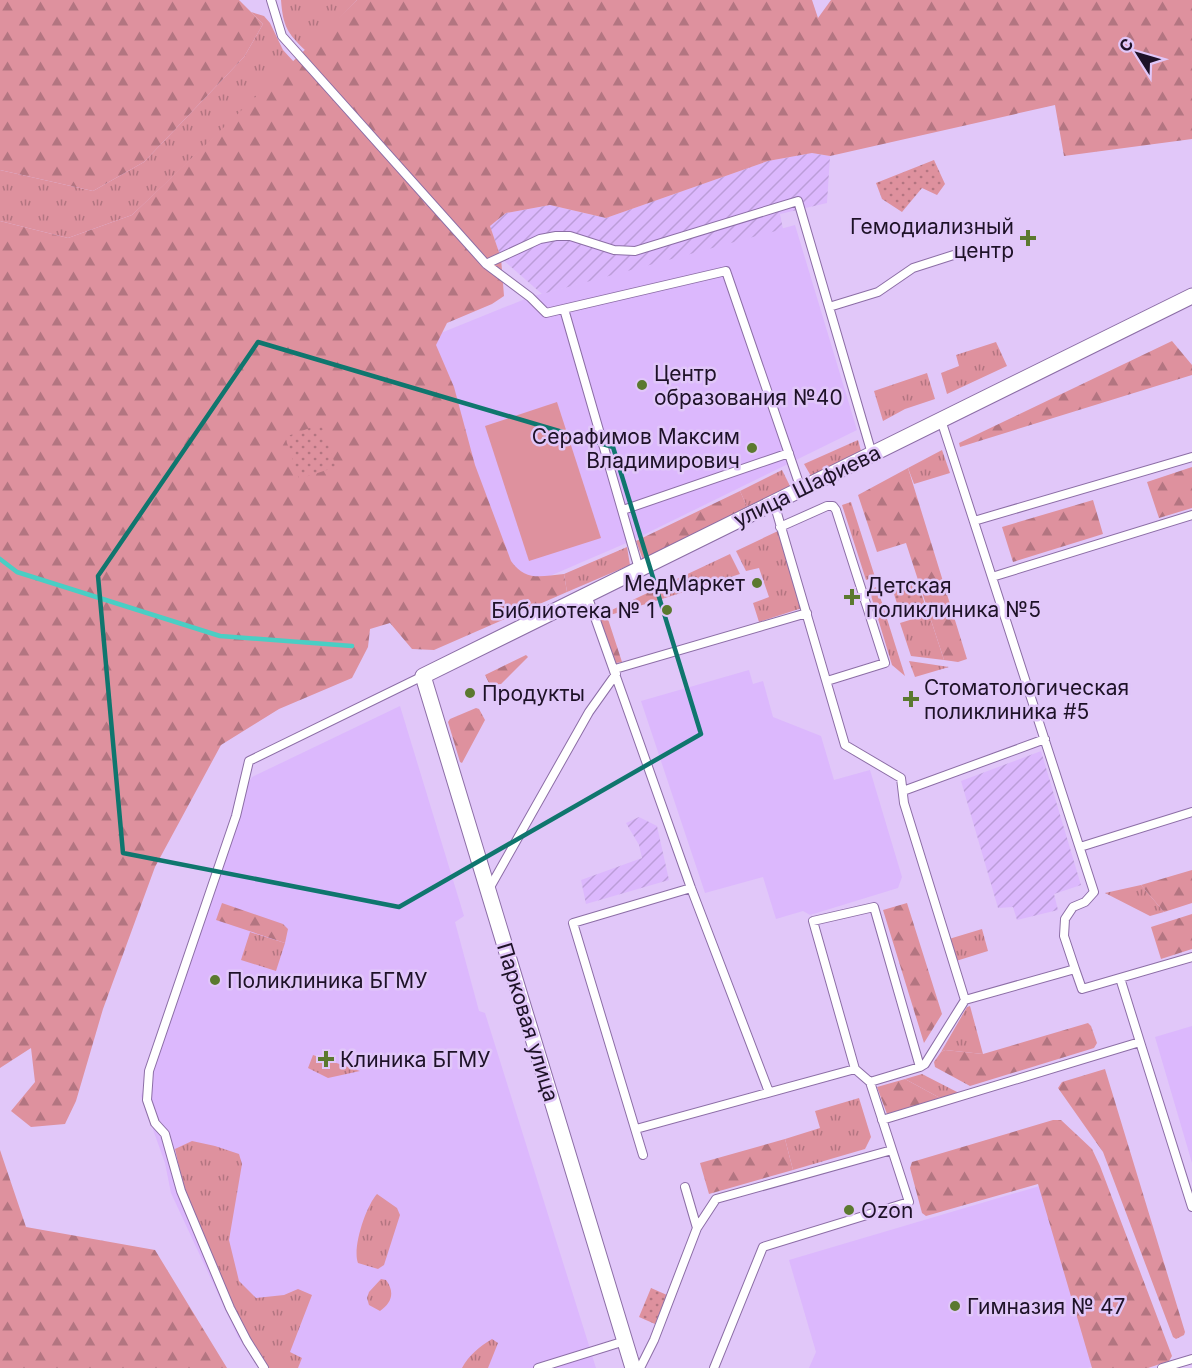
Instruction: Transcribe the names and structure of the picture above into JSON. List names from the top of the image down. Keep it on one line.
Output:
{"streets":{"street":["улица Шафиева","Парковая улица"]},"crossings":[["улица Шафиева","Парковая улица"]],"places":{"health":["Гемодиализный центр","Детская поликлиника №5","Стоматологическая поликлиника #5","Клиника БГМУ"],"other":["Центр образования №40","Серафимов Максим Владимирович","МедМаркет","Библиотека № 1","Продукты","Поликлиника БГМУ","Ozon","Гимназия № 47"]},"north":"top left"}
